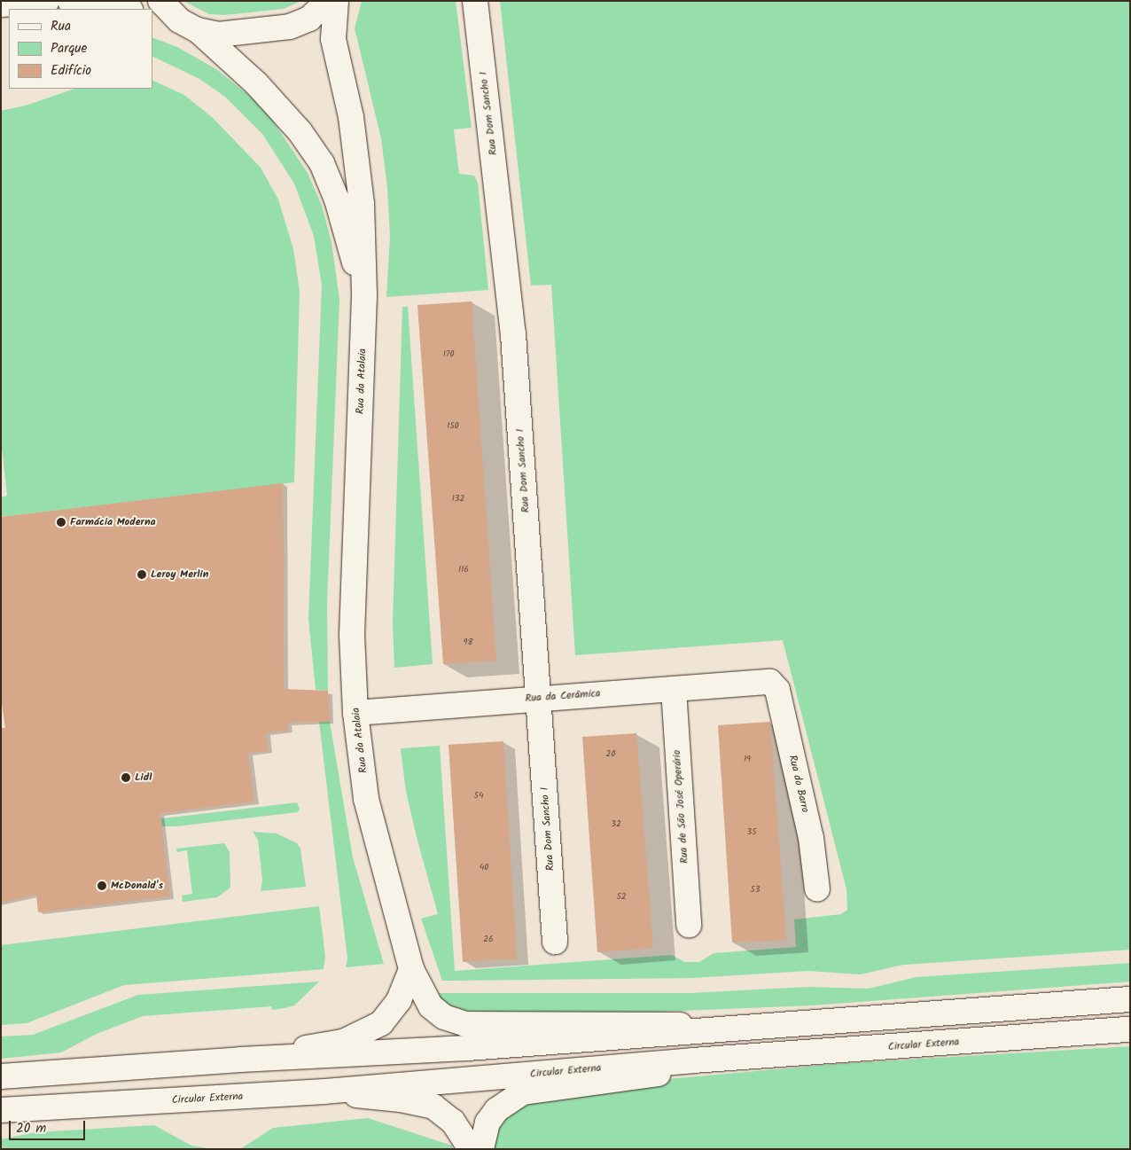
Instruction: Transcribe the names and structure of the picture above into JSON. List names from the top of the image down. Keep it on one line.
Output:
{"streets":{"street":["Rua Dom Sancho I","Rua da Atalaia","Rua da Cerâmica","Rua do Barro","Rua de São José Operário","Circular Externa"]},"crossings":[["Rua Dom Sancho I","Rua da Cerâmica"],["Rua da Atalaia","Rua da Cerâmica"],["Rua da Cerâmica","Rua do Barro"],["Rua da Cerâmica","Rua de São José Operário"]],"places":["Farmácia Moderna","Leroy Merlin","Lidl","McDonald's"],"house_numbers":["170","150","132","116","98","20","19","54","32","35","40","53","52","26"],"legend":["Rua","Parque","Edifício"],"scale_bar":"20 m"}
